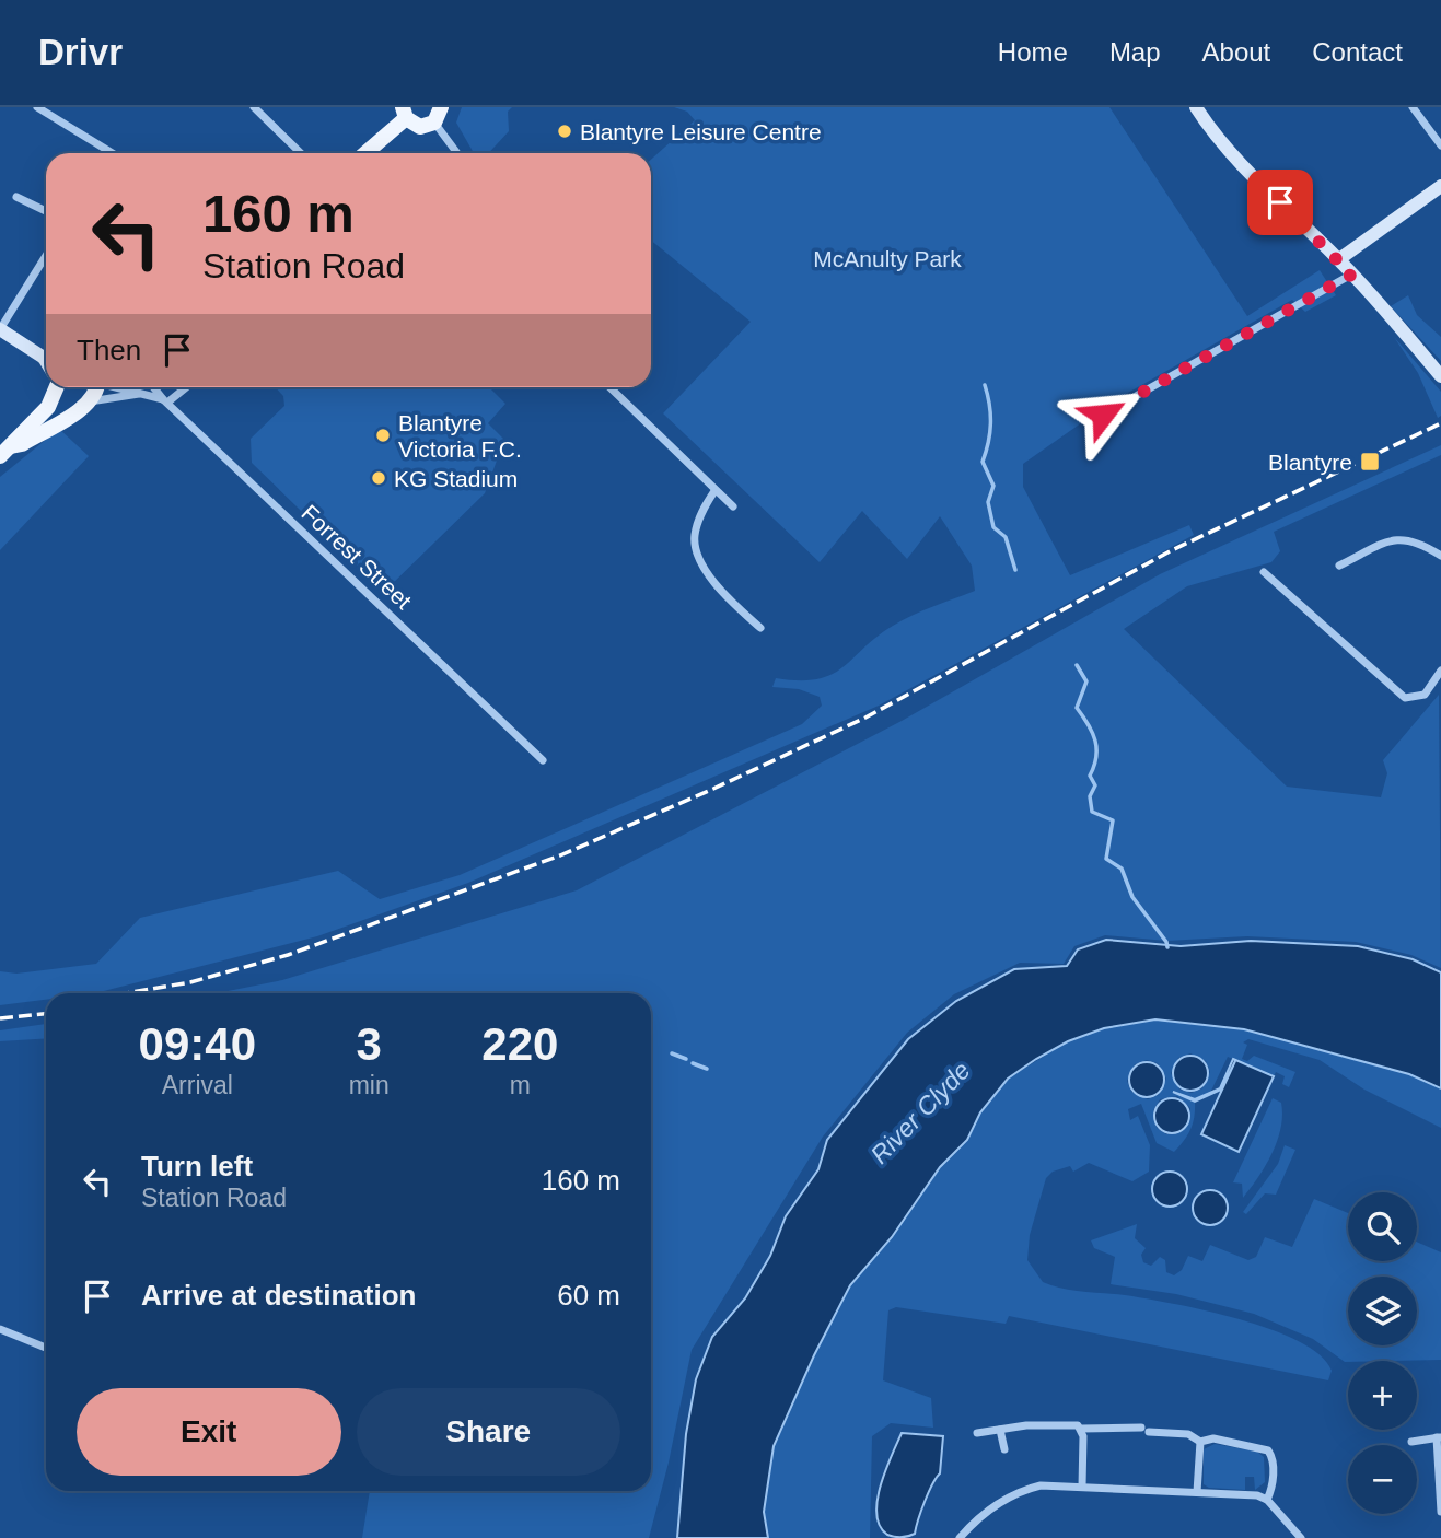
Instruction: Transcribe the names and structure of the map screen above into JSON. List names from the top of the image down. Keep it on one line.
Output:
{"streets":{"street":["Forrest Street"]},"water":["River Clyde"],"parks":["McAnulty Park"],"places":{"other":["Blantyre Leisure Centre","Blantyre Victoria F.C.","KG Stadium"],"transit":["Blantyre"]},"page":{"header":"Drivr","nav":["Home","Map","About","Contact"],"turn":["160 m","Station Road"],"then":"Then","eta":["09:40","Arrival","3","min","220","m"],"list":[{"name":"Turn left","note":"Station Road","value":"160 m"},{"name":"Arrive at destination","value":"60 m"}],"map_buttons":["+","−"],"buttons":["Exit","Share"]}}
